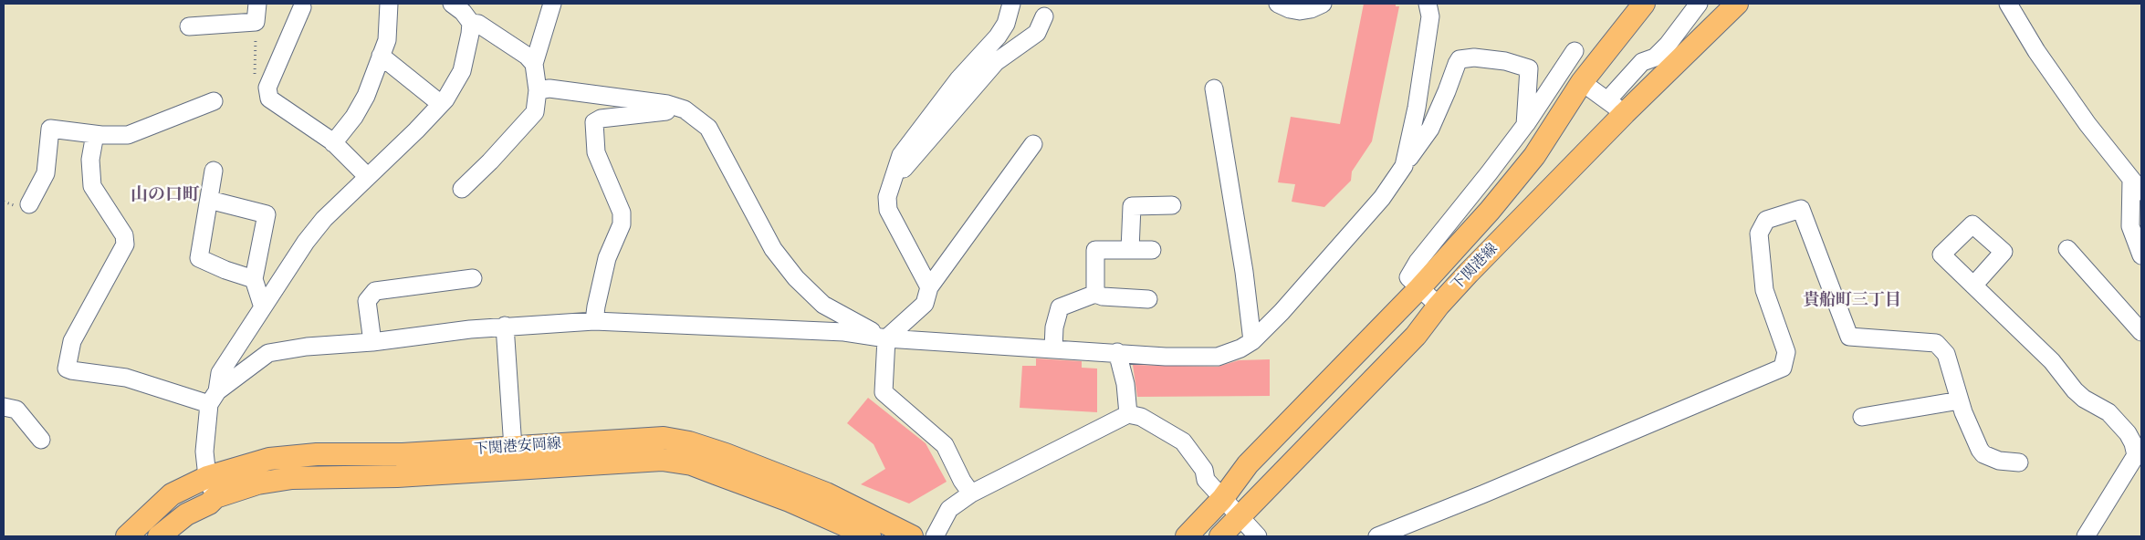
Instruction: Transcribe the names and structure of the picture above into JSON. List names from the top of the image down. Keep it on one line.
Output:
{"streets":{"main road":["下関港線","下関港安岡線"]},"districts":["山の口町","貴船町三丁目"]}
